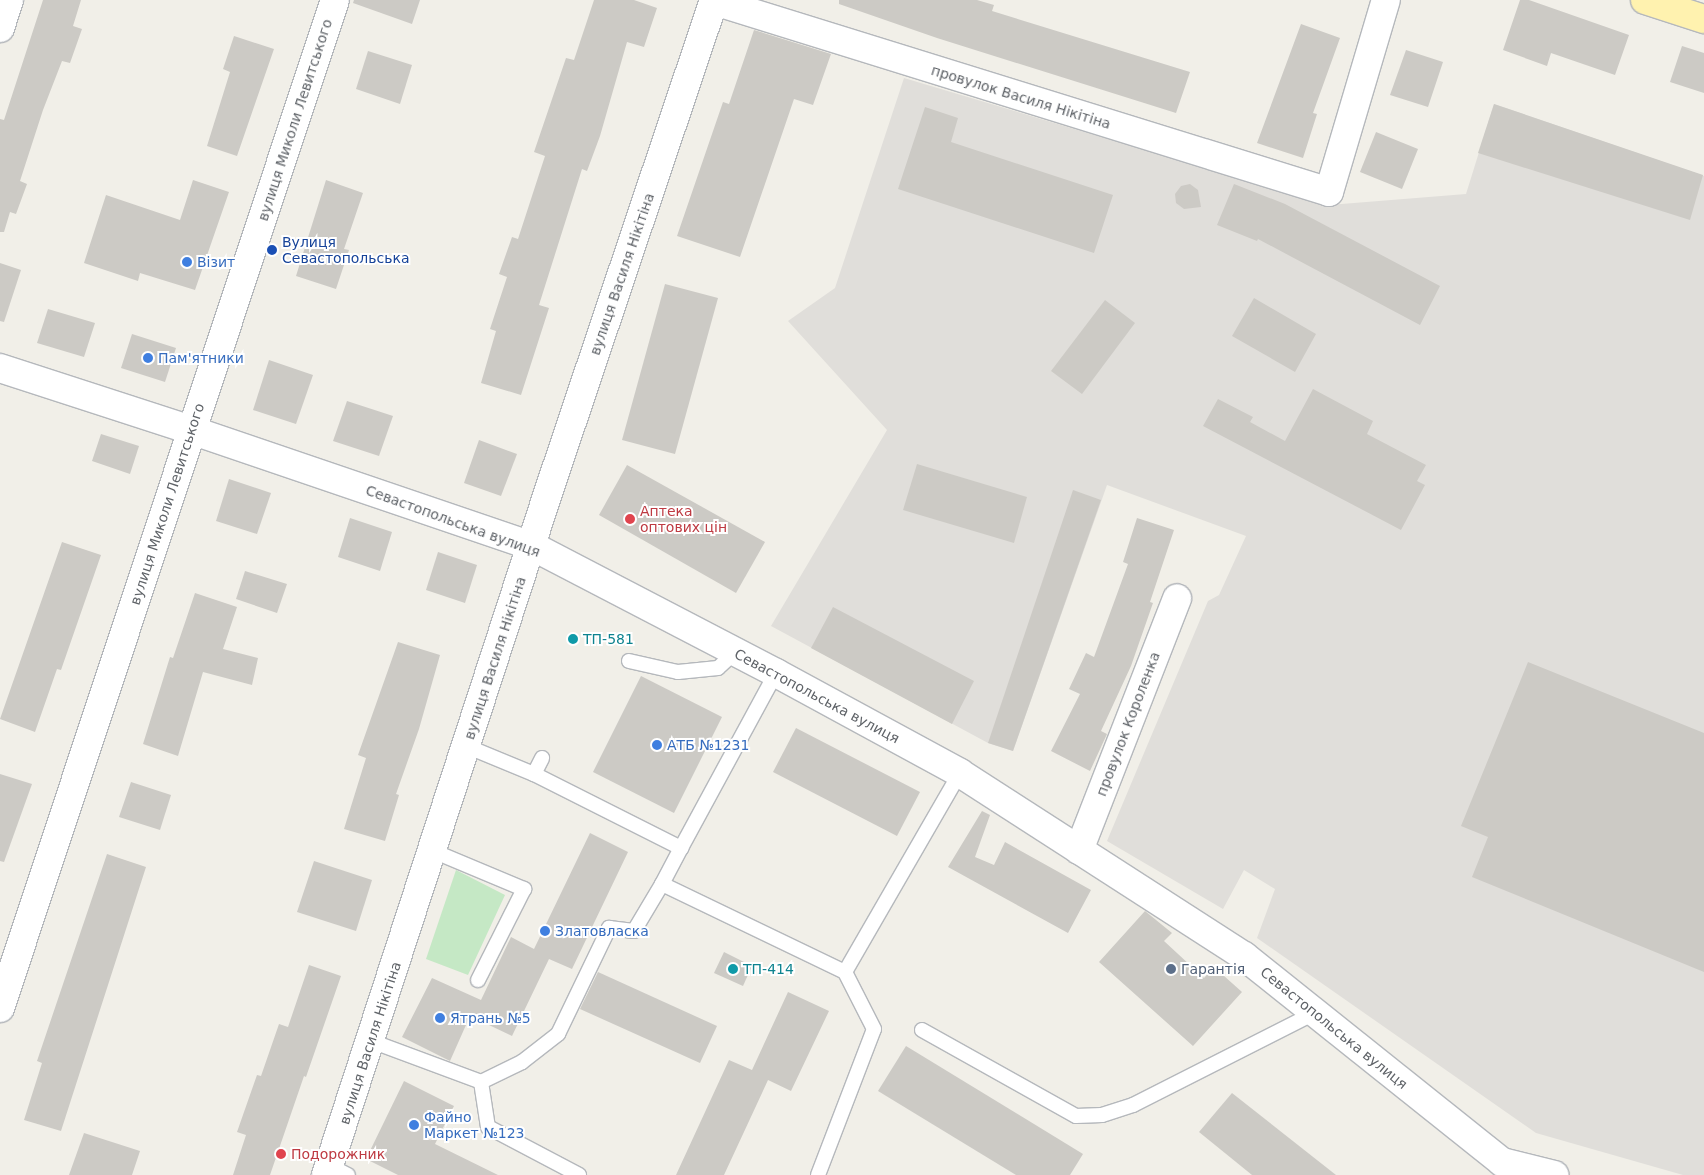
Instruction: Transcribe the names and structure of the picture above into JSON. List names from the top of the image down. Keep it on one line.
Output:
{"streets":{"street":["провулок Василя Нікітіна","вулиця Миколи Левитського","вулиця Василя Нікітіна","Севастопольська вулиця","провулок Короленка"]},"crossings":[["провулок Василя Нікітіна","вулиця Василя Нікітіна"],["вулиця Миколи Левитського","Севастопольська вулиця"],["вулиця Василя Нікітіна","Севастопольська вулиця"],["Севастопольська вулиця","провулок Короленка"]],"places":["Вулиця Севастопольська","Візит","Пам'ятники","Аптека оптових цін","ТП-581","АТБ №1231","Златовласка","ТП-414","Гарантія","Ятрань №5","Файно Маркет №123","Подорожник"]}
